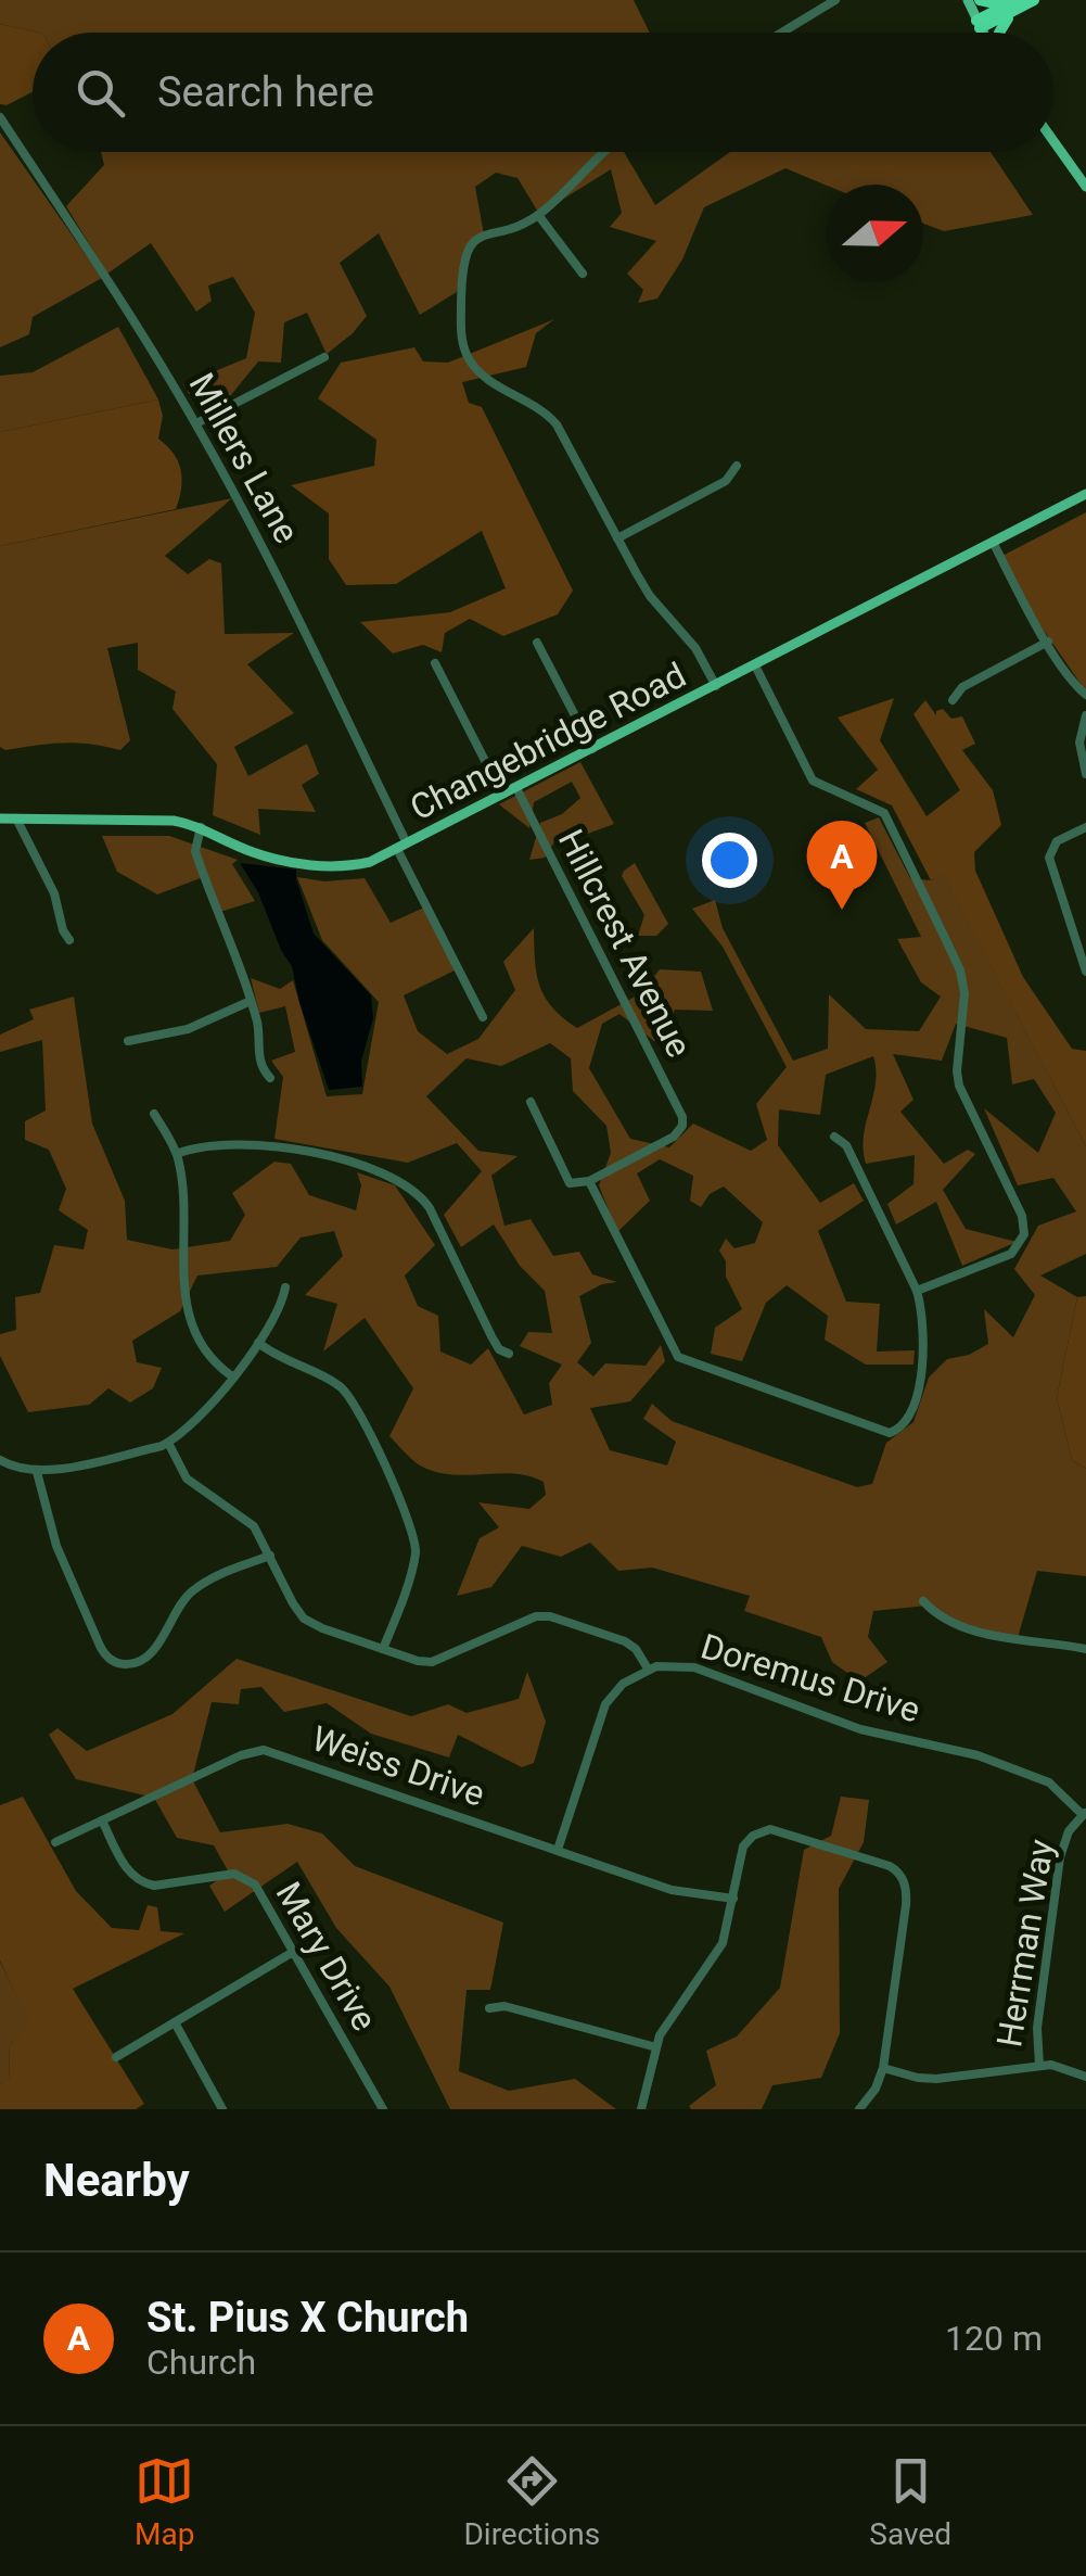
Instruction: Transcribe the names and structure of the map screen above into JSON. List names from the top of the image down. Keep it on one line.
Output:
{"streets":{"main road":["Changebridge Road"],"street":["Millers Lane","Hillcrest Avenue","Doremus Drive","Weiss Drive","Herrman Way","Mary Drive"]},"crossings":[["Millers Lane","Changebridge Road"],["Changebridge Road","Hillcrest Avenue"],["Doremus Drive","Weiss Drive"],["Doremus Drive","Herrman Way"],["Weiss Drive","Mary Drive"]],"north":"right","page":{"search":"Search here","pins":"A","heading":"Nearby","list":[{"mark":"A","name":"St. Pius X Church","note":"Church","value":"120 m"}],"nav":["Map","Directions","Saved"]}}
